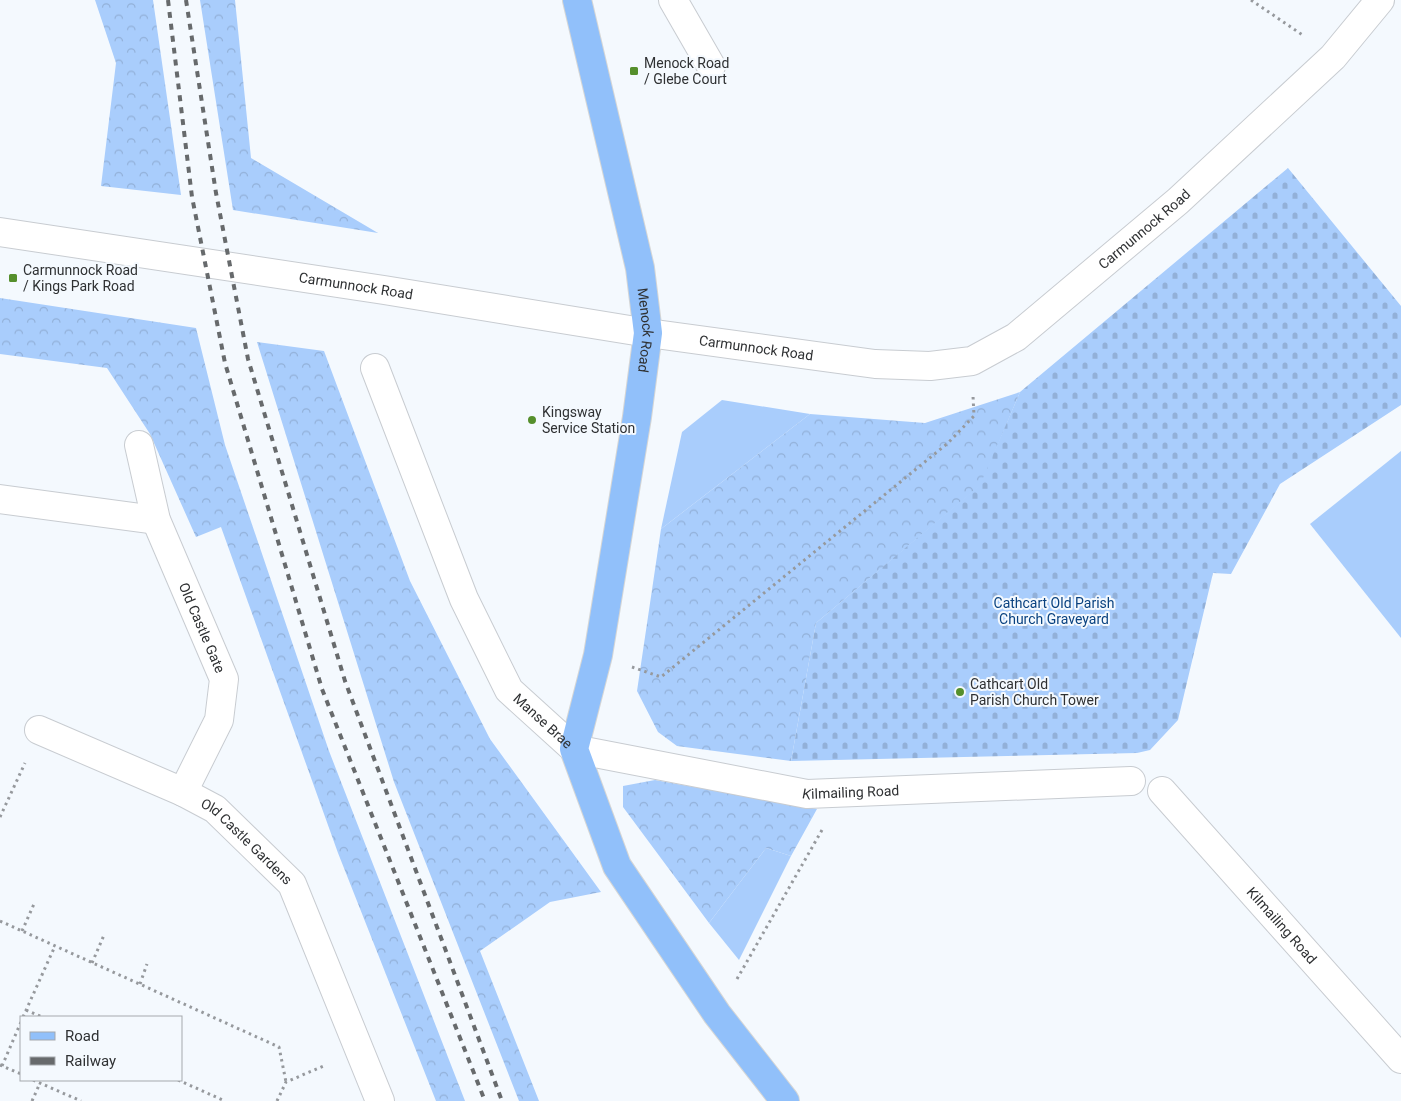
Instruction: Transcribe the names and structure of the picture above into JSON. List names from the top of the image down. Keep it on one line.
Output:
{"streets":{"main road":["Menock Road","Manse Brae"],"street":["Carmunnock Road","Old Castle Gate","Kilmailing Road","Old Castle Gardens"]},"crossings":[["Carmunnock Road","Menock Road"],["Menock Road","Manse Brae"],["Menock Road","Kilmailing Road"],["Old Castle Gate","Old Castle Gardens"],["Manse Brae","Kilmailing Road"]],"parks":["Cathcart Old Parish Church Graveyard"],"places":{"transit":["Menock Road / Glebe Court","Carmunnock Road / Kings Park Road"],"other":["Kingsway Service Station","Cathcart Old Parish Church Tower"]},"legend":["Road","Railway"]}
